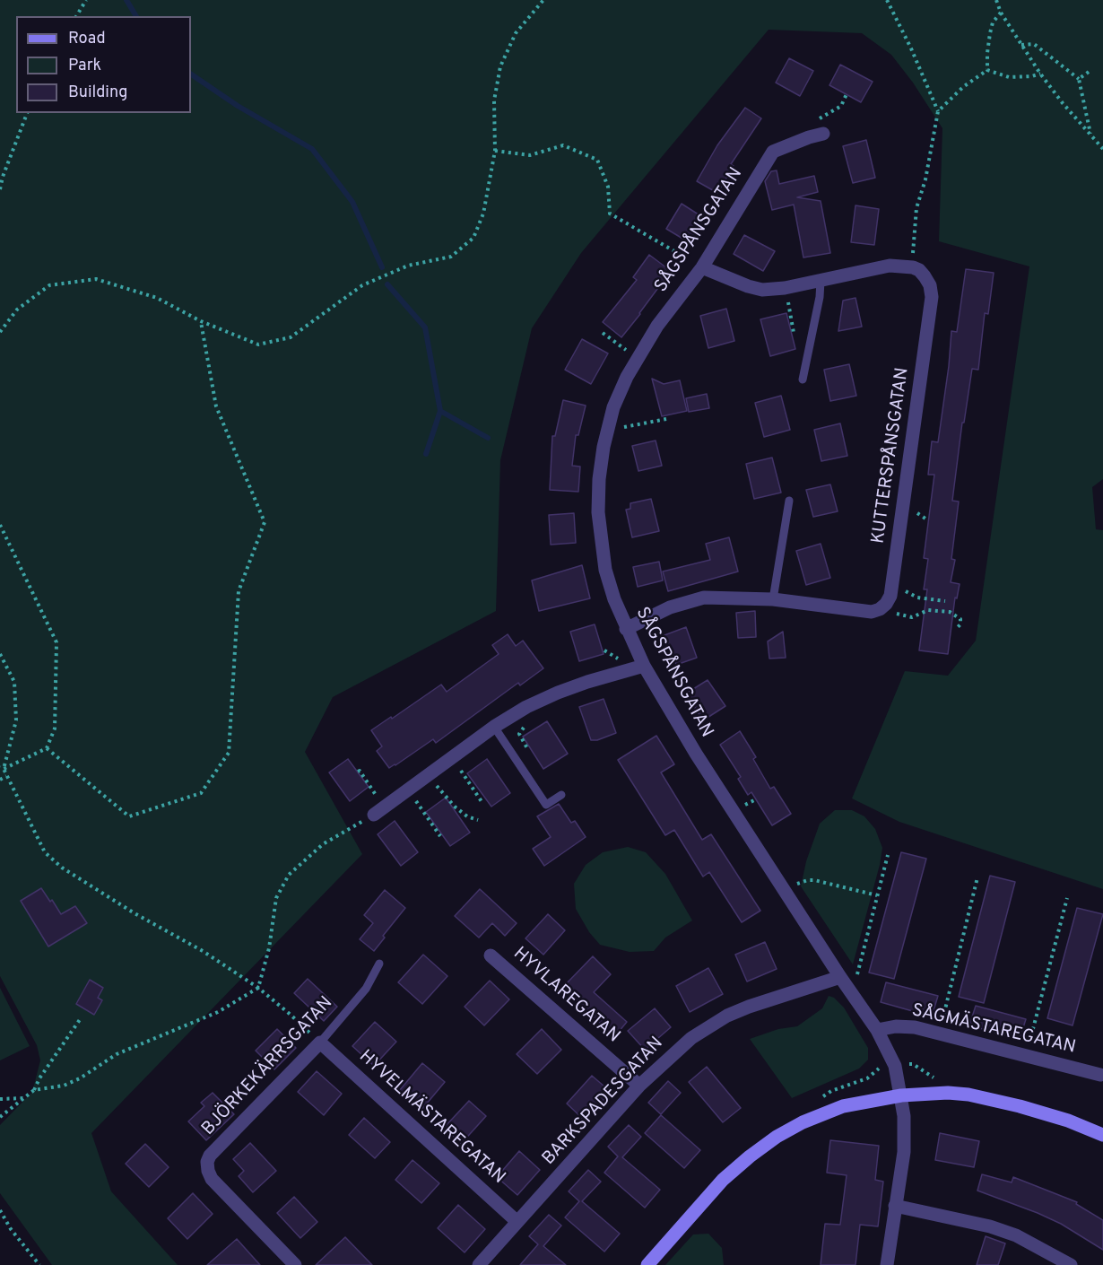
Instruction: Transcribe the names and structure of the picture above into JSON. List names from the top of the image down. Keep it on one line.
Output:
{"streets":{"street":["SÅGSPÅNSGATAN","KUTTERSPÅNSGATAN","HYVLAREGATAN","SÅGMÄSTAREGATAN","BJÖRKEKÄRRSGATAN","BARKSPADESGATAN","HYVELMÄSTAREGATAN"]},"crossings":[["SÅGSPÅNSGATAN","SÅGMÄSTAREGATAN"],["SÅGSPÅNSGATAN","BARKSPADESGATAN"],["HYVLAREGATAN","BARKSPADESGATAN"],["BJÖRKEKÄRRSGATAN","HYVELMÄSTAREGATAN"],["BARKSPADESGATAN","HYVELMÄSTAREGATAN"]],"legend":["Road","Park","Building"]}
